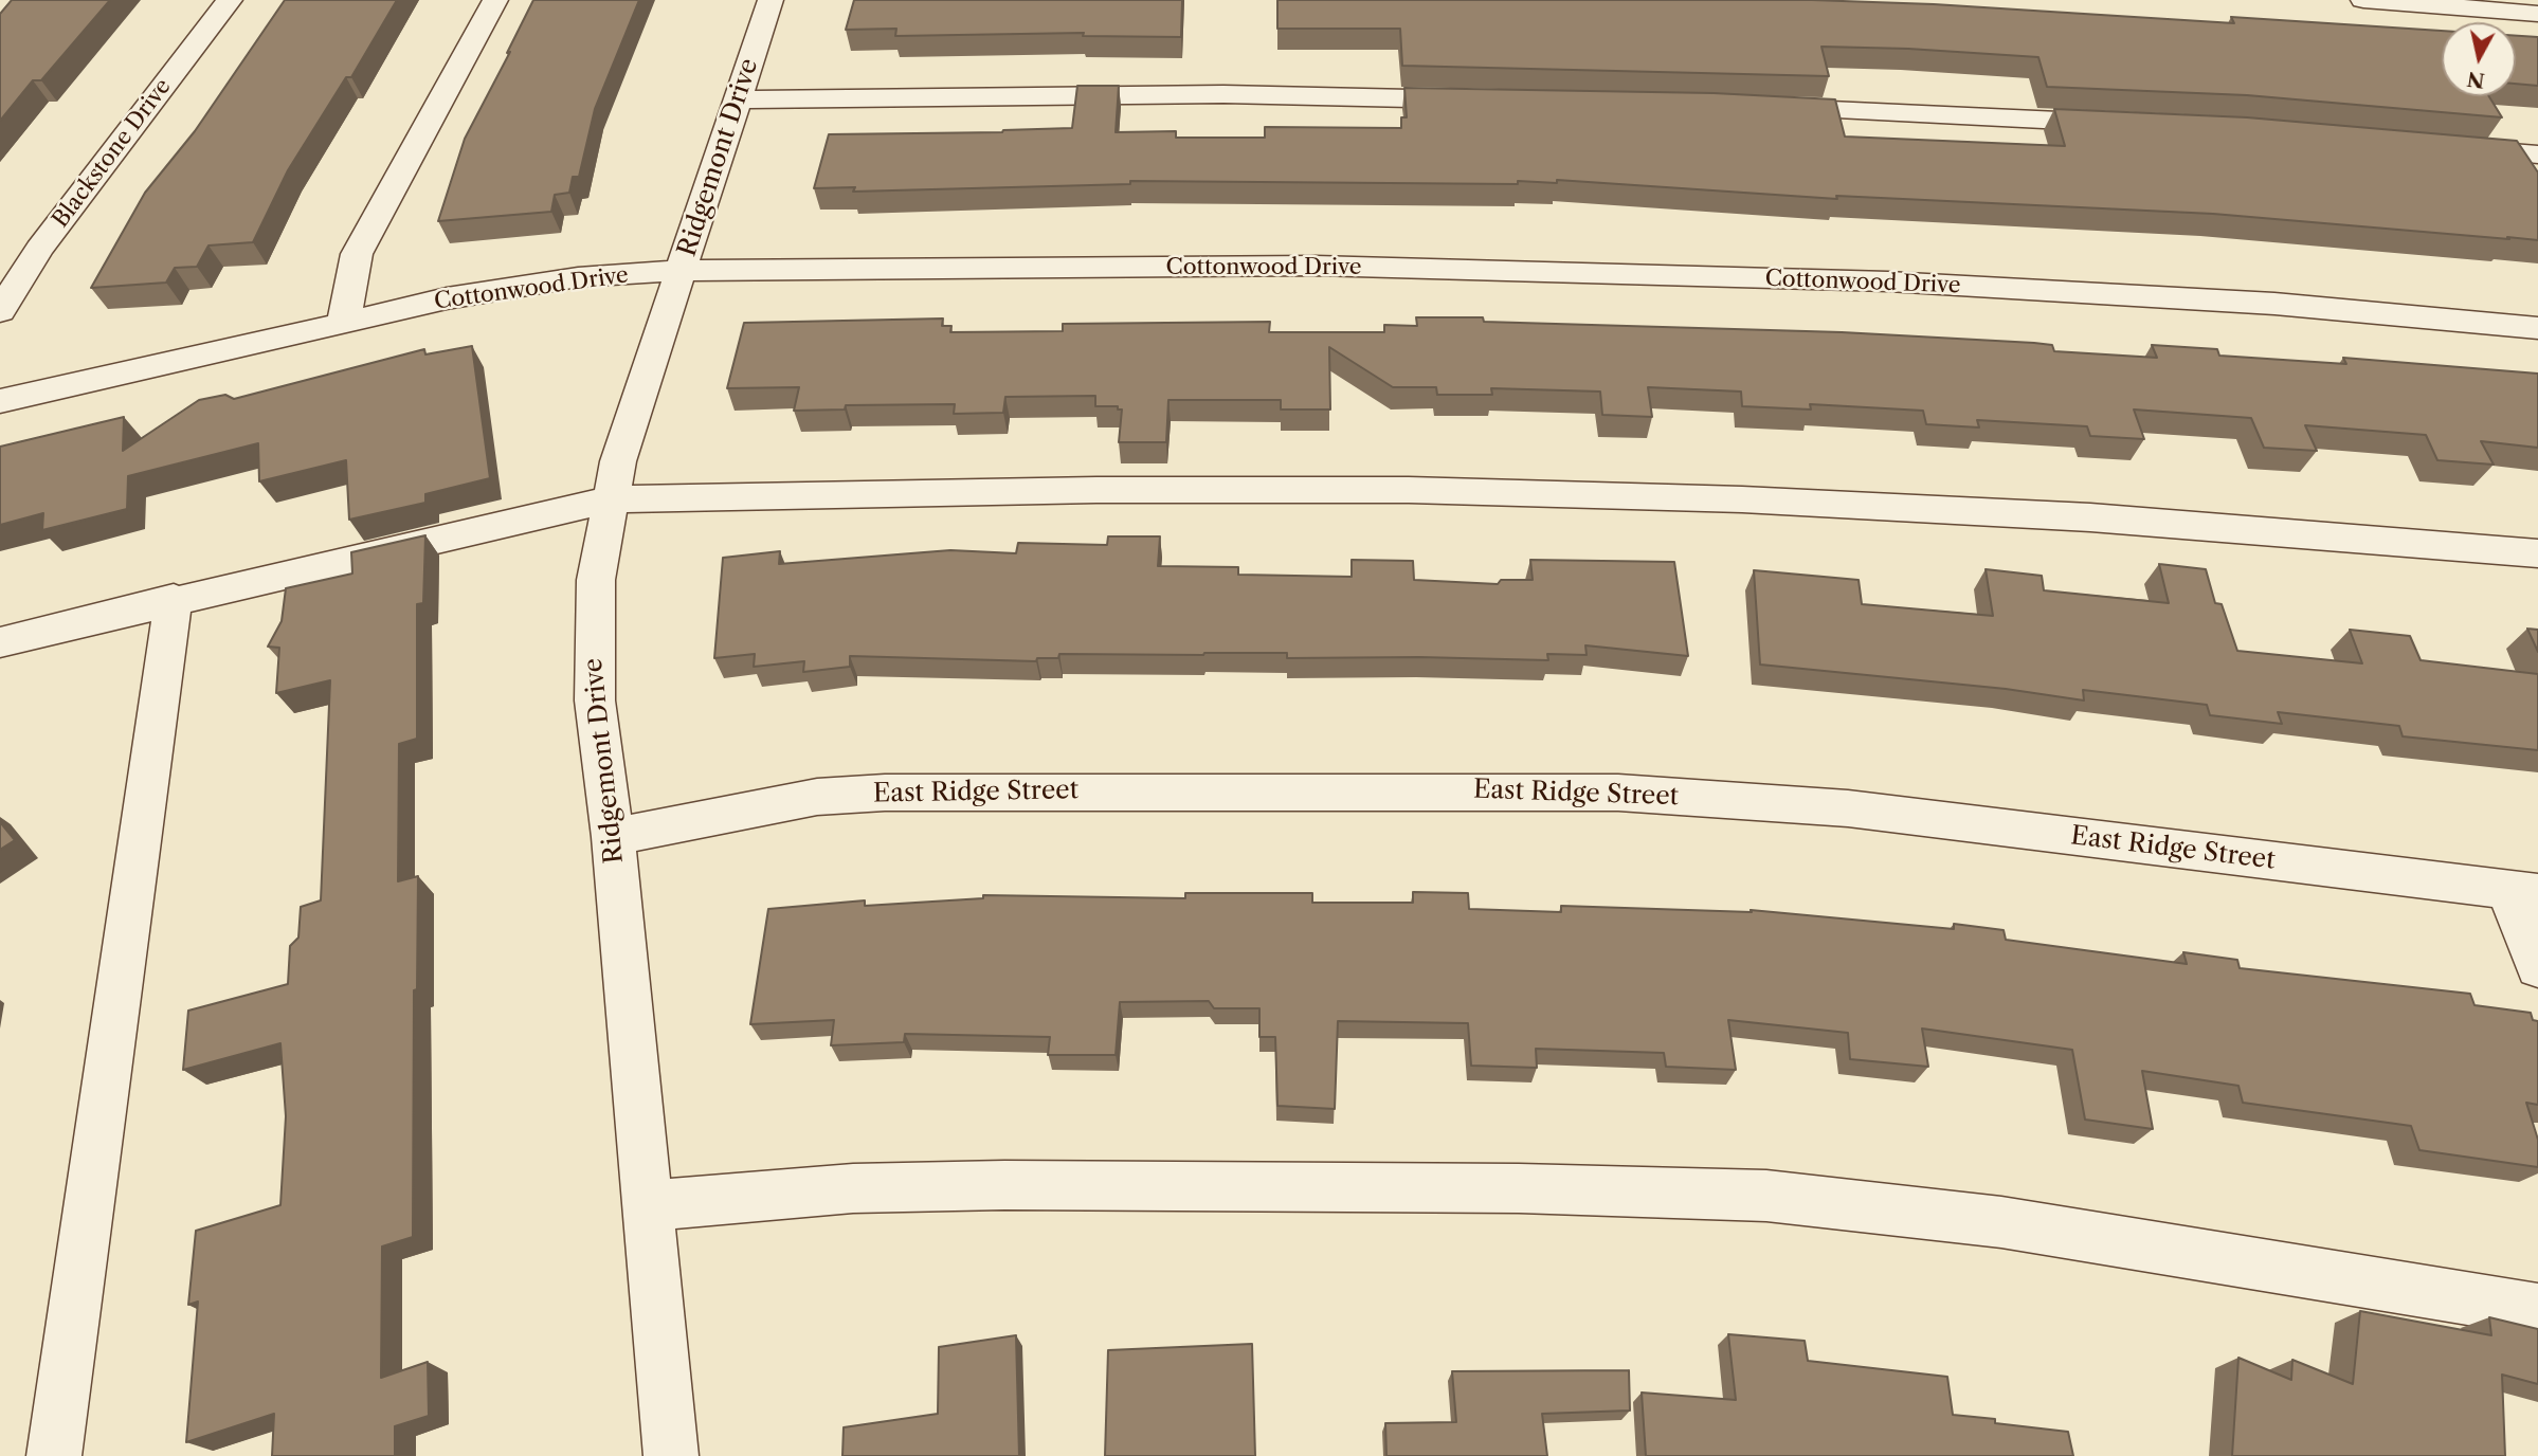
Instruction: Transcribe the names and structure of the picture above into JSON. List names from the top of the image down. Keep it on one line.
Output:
{"streets":{"street":["Blackstone Drive","Ridgemont Drive","Cottonwood Drive","East Ridge Street"]},"crossings":[["Ridgemont Drive","Cottonwood Drive"],["Ridgemont Drive","East Ridge Street"]],"north":"bottom"}
